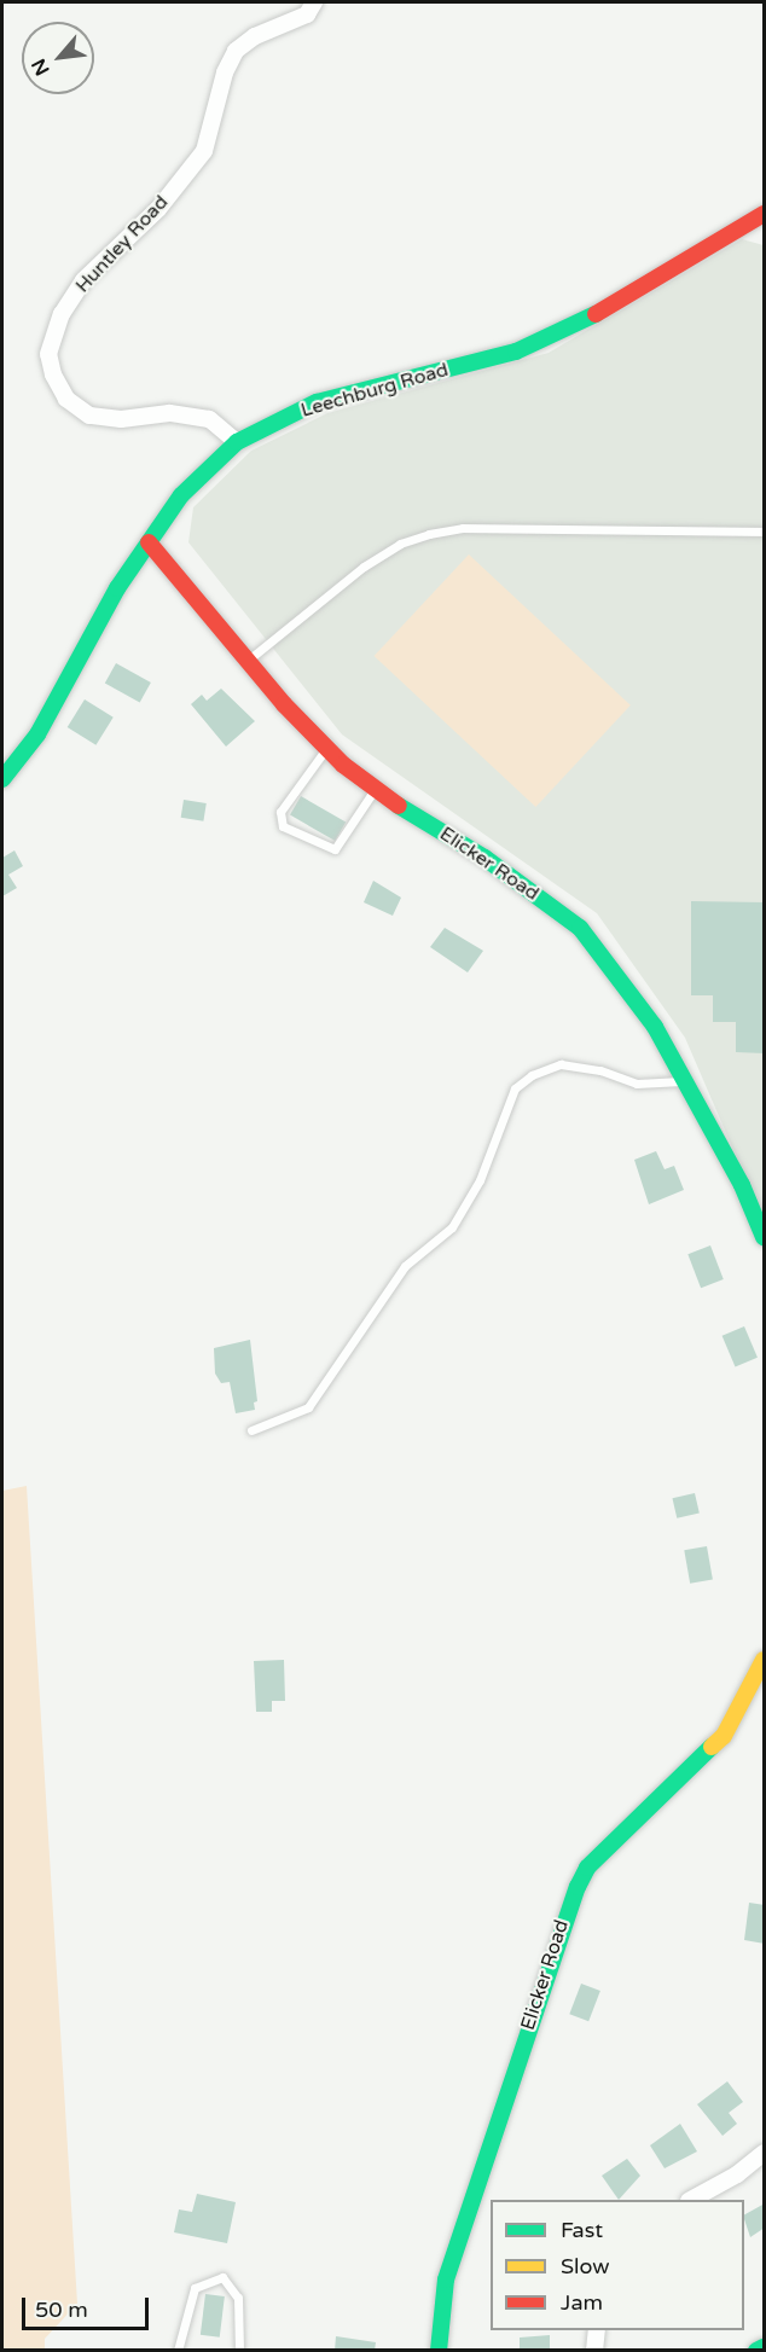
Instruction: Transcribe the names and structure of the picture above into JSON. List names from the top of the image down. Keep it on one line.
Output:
{"streets":{"street":["Huntley Road","Leechburg Road","Elicker Road"]},"crossings":[["Huntley Road","Leechburg Road"],["Leechburg Road","Elicker Road"]],"legend":["Fast","Slow","Jam"],"scale_bar":"50 m","north":"bottom left"}
